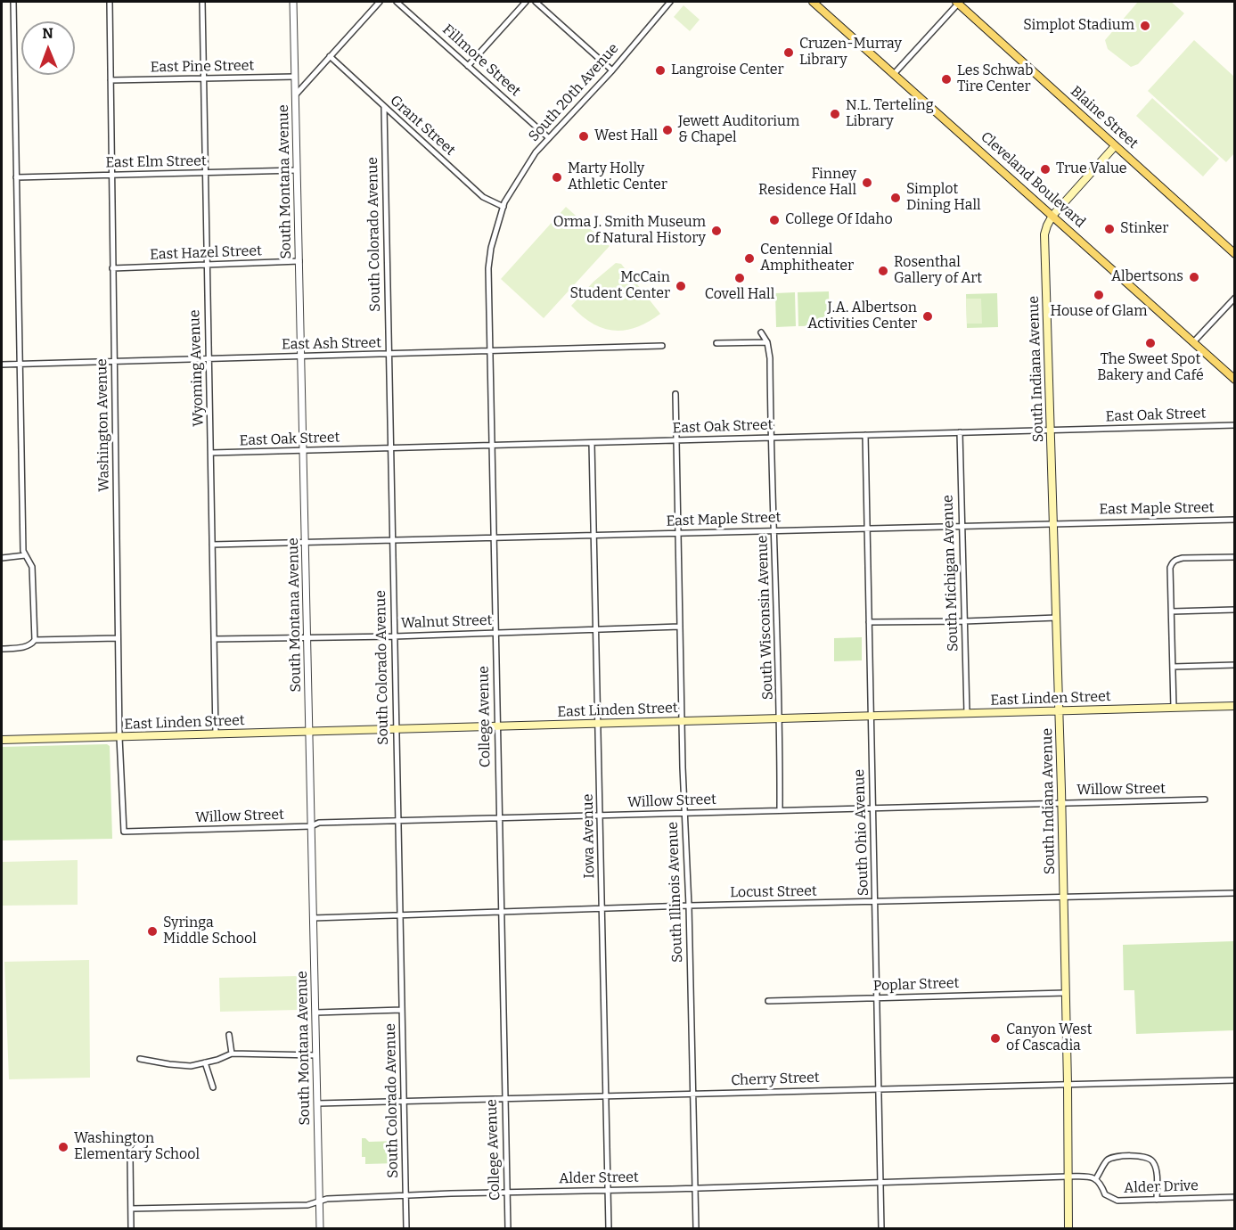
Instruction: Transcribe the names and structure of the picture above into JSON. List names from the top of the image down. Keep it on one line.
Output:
{"streets":{"main road":["Blaine Street","Cleveland Boulevard","South Indiana Avenue","East Linden Street"],"street":["Fillmore Street","East Pine Street","South 20th Avenue","Grant Street","East Elm Street","South Montana Avenue","South Colorado Avenue","East Hazel Street","East Ash Street","Wyoming Avenue","East Oak Street","Washington Avenue","East Maple Street","South Michigan Avenue","South Wisconsin Avenue","Walnut Street","College Avenue","Willow Street","South Ohio Avenue","Iowa Avenue","South Illinois Avenue","Locust Street","Poplar Street","Cherry Street","Alder Street","Alder Drive"]},"crossings":[["Fillmore Street","South 20th Avenue"],["East Pine Street","South Montana Avenue"],["East Pine Street","Wyoming Avenue"],["East Pine Street","Washington Avenue"],["South 20th Avenue","Grant Street"],["South 20th Avenue","College Avenue"],["Grant Street","South Colorado Avenue"],["Grant Street","College Avenue"],["East Elm Street","South Montana Avenue"],["East Elm Street","Wyoming Avenue"],["East Elm Street","Washington Avenue"],["Cleveland Boulevard","South Indiana Avenue"],["South Montana Avenue","East Hazel Street"],["South Montana Avenue","East Ash Street"],["South Montana Avenue","East Oak Street"],["South Montana Avenue","East Maple Street"],["South Montana Avenue","Walnut Street"],["South Montana Avenue","East Linden Street"],["South Montana Avenue","Willow Street"],["South Montana Avenue","Locust Street"],["South Montana Avenue","Cherry Street"],["South Montana Avenue","Alder Street"],["South Colorado Avenue","East Ash Street"],["South Colorado Avenue","East Oak Street"],["South Colorado Avenue","East Maple Street"],["South Colorado Avenue","Walnut Street"],["South Colorado Avenue","East Linden Street"],["South Colorado Avenue","Willow Street"],["South Colorado Avenue","Locust Street"],["South Colorado Avenue","Cherry Street"],["South Colorado Avenue","Alder Street"],["East Hazel Street","Wyoming Avenue"],["East Hazel Street","Washington Avenue"],["East Ash Street","Wyoming Avenue"],["East Ash Street","Washington Avenue"],["East Ash Street","College Avenue"],["Wyoming Avenue","East Oak Street"],["Wyoming Avenue","East Maple Street"],["Wyoming Avenue","Walnut Street"],["Wyoming Avenue","East Linden Street"],["South Indiana Avenue","East Oak Street"],["South Indiana Avenue","East Maple Street"],["South Indiana Avenue","East Linden Street"],["South Indiana Avenue","Willow Street"],["South Indiana Avenue","Locust Street"],["South Indiana Avenue","Poplar Street"],["South Indiana Avenue","Cherry Street"],["South Indiana Avenue","Alder Street"],["East Oak Street","South Michigan Avenue"],["East Oak Street","South Wisconsin Avenue"],["East Oak Street","College Avenue"],["East Oak Street","South Ohio Avenue"],["East Oak Street","Iowa Avenue"],["East Oak Street","South Illinois Avenue"],["Washington Avenue","East Linden Street"],["Washington Avenue","Willow Street"],["East Maple Street","South Michigan Avenue"],["East Maple Street","South Wisconsin Avenue"],["East Maple Street","College Avenue"],["East Maple Street","South Ohio Avenue"],["East Maple Street","Iowa Avenue"],["East Maple Street","South Illinois Avenue"],["South Michigan Avenue","East Linden Street"],["South Wisconsin Avenue","East Linden Street"],["South Wisconsin Avenue","Willow Street"],["Walnut Street","College Avenue"],["Walnut Street","Iowa Avenue"],["Walnut Street","South Illinois Avenue"],["East Linden Street","College Avenue"],["East Linden Street","South Ohio Avenue"],["East Linden Street","Iowa Avenue"],["East Linden Street","South Illinois Avenue"],["College Avenue","Willow Street"],["College Avenue","Locust Street"],["College Avenue","Cherry Street"],["College Avenue","Alder Street"],["Willow Street","South Ohio Avenue"],["Willow Street","Iowa Avenue"],["Willow Street","South Illinois Avenue"],["South Ohio Avenue","Locust Street"],["South Ohio Avenue","Poplar Street"],["South Ohio Avenue","Cherry Street"],["South Ohio Avenue","Alder Street"],["Iowa Avenue","Locust Street"],["Iowa Avenue","Cherry Street"],["Iowa Avenue","Alder Street"],["South Illinois Avenue","Locust Street"],["South Illinois Avenue","Cherry Street"],["South Illinois Avenue","Alder Street"]],"places":["Simplot Stadium","Cruzen-Murray Library","Langroise Center","Les Schwab Tire Center","N.L. Terteling Library","Jewett Auditorium & Chapel","West Hall","True Value","Marty Holly Athletic Center","Finney Residence Hall","Simplot Dining Hall","College Of Idaho","Stinker","Orma J. Smith Museum of Natural History","Centennial Amphitheater","Rosenthal Gallery of Art","Albertsons","Covell Hall","McCain Student Center","House of Glam","J.A. Albertson Activities Center","The Sweet Spot Bakery and Café","Syringa Middle School","Canyon West of Cascadia","Washington Elementary School"],"north":"top"}
